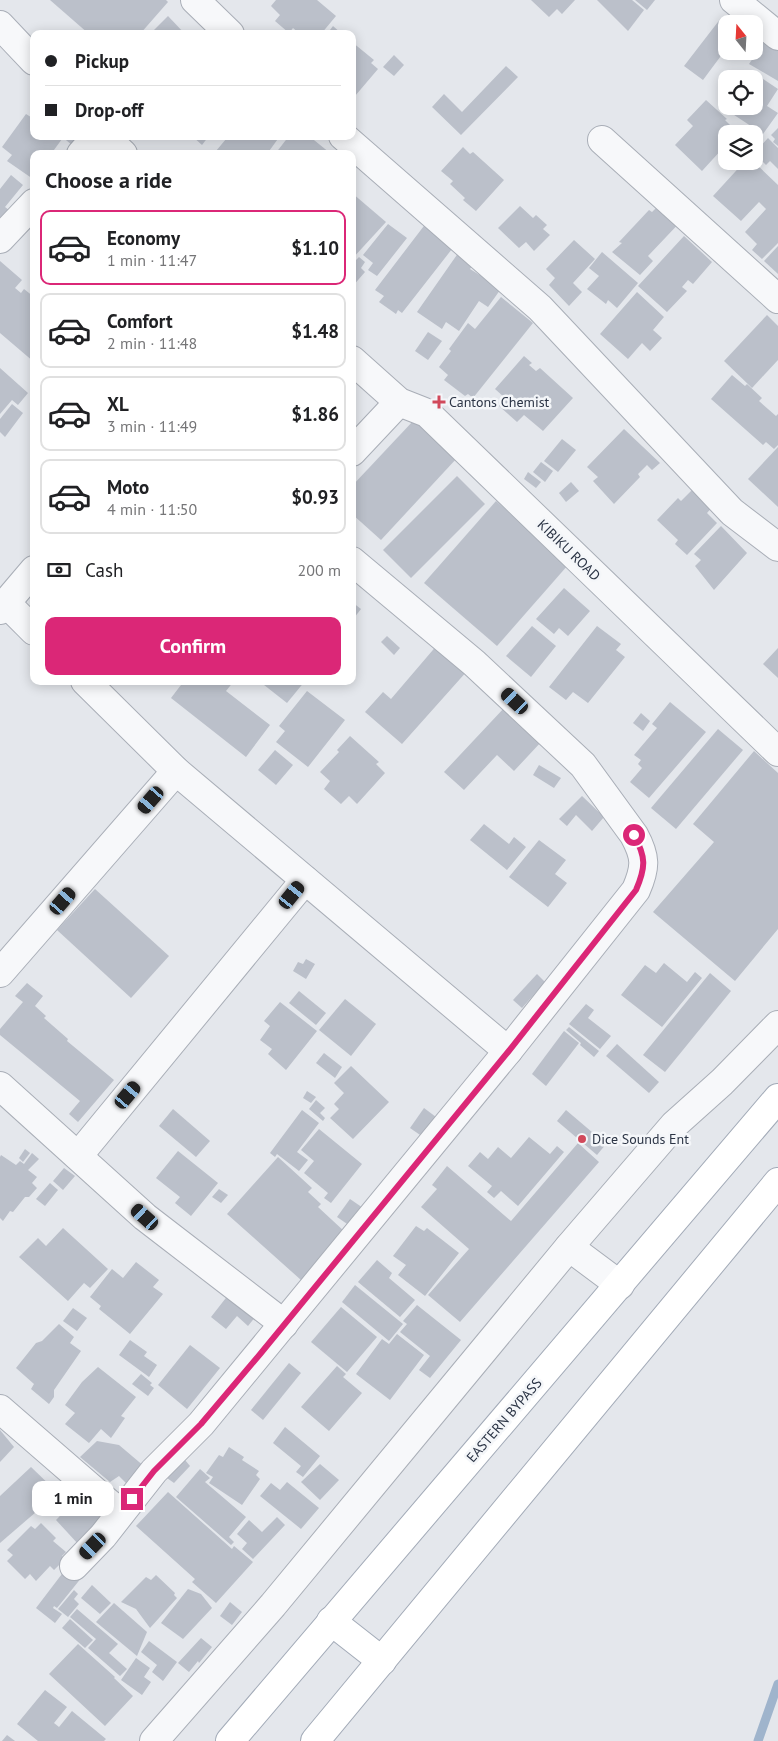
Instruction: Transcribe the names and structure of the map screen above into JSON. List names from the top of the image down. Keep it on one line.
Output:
{"streets":{"main road":["EASTERN BYPASS"],"street":["KIBIKU ROAD"]},"places":{"health":["Cantons Chemist"],"other":["Dice Sounds Ent"]},"north":"top","page":{"banner":["Pickup","Drop-off"],"heading":"Choose a ride","list":[{"name":"Economy","note":"1 min · 11:47","value":"$1.10"},{"name":"Comfort","note":"2 min · 11:48","value":"$1.48"},{"name":"XL","note":"3 min · 11:49","value":"$1.86"},{"name":"Moto","note":"4 min · 11:50","value":"$0.93"}],"pay":["Cash","200 m"],"buttons":"Confirm","bubble":"1 min"}}
